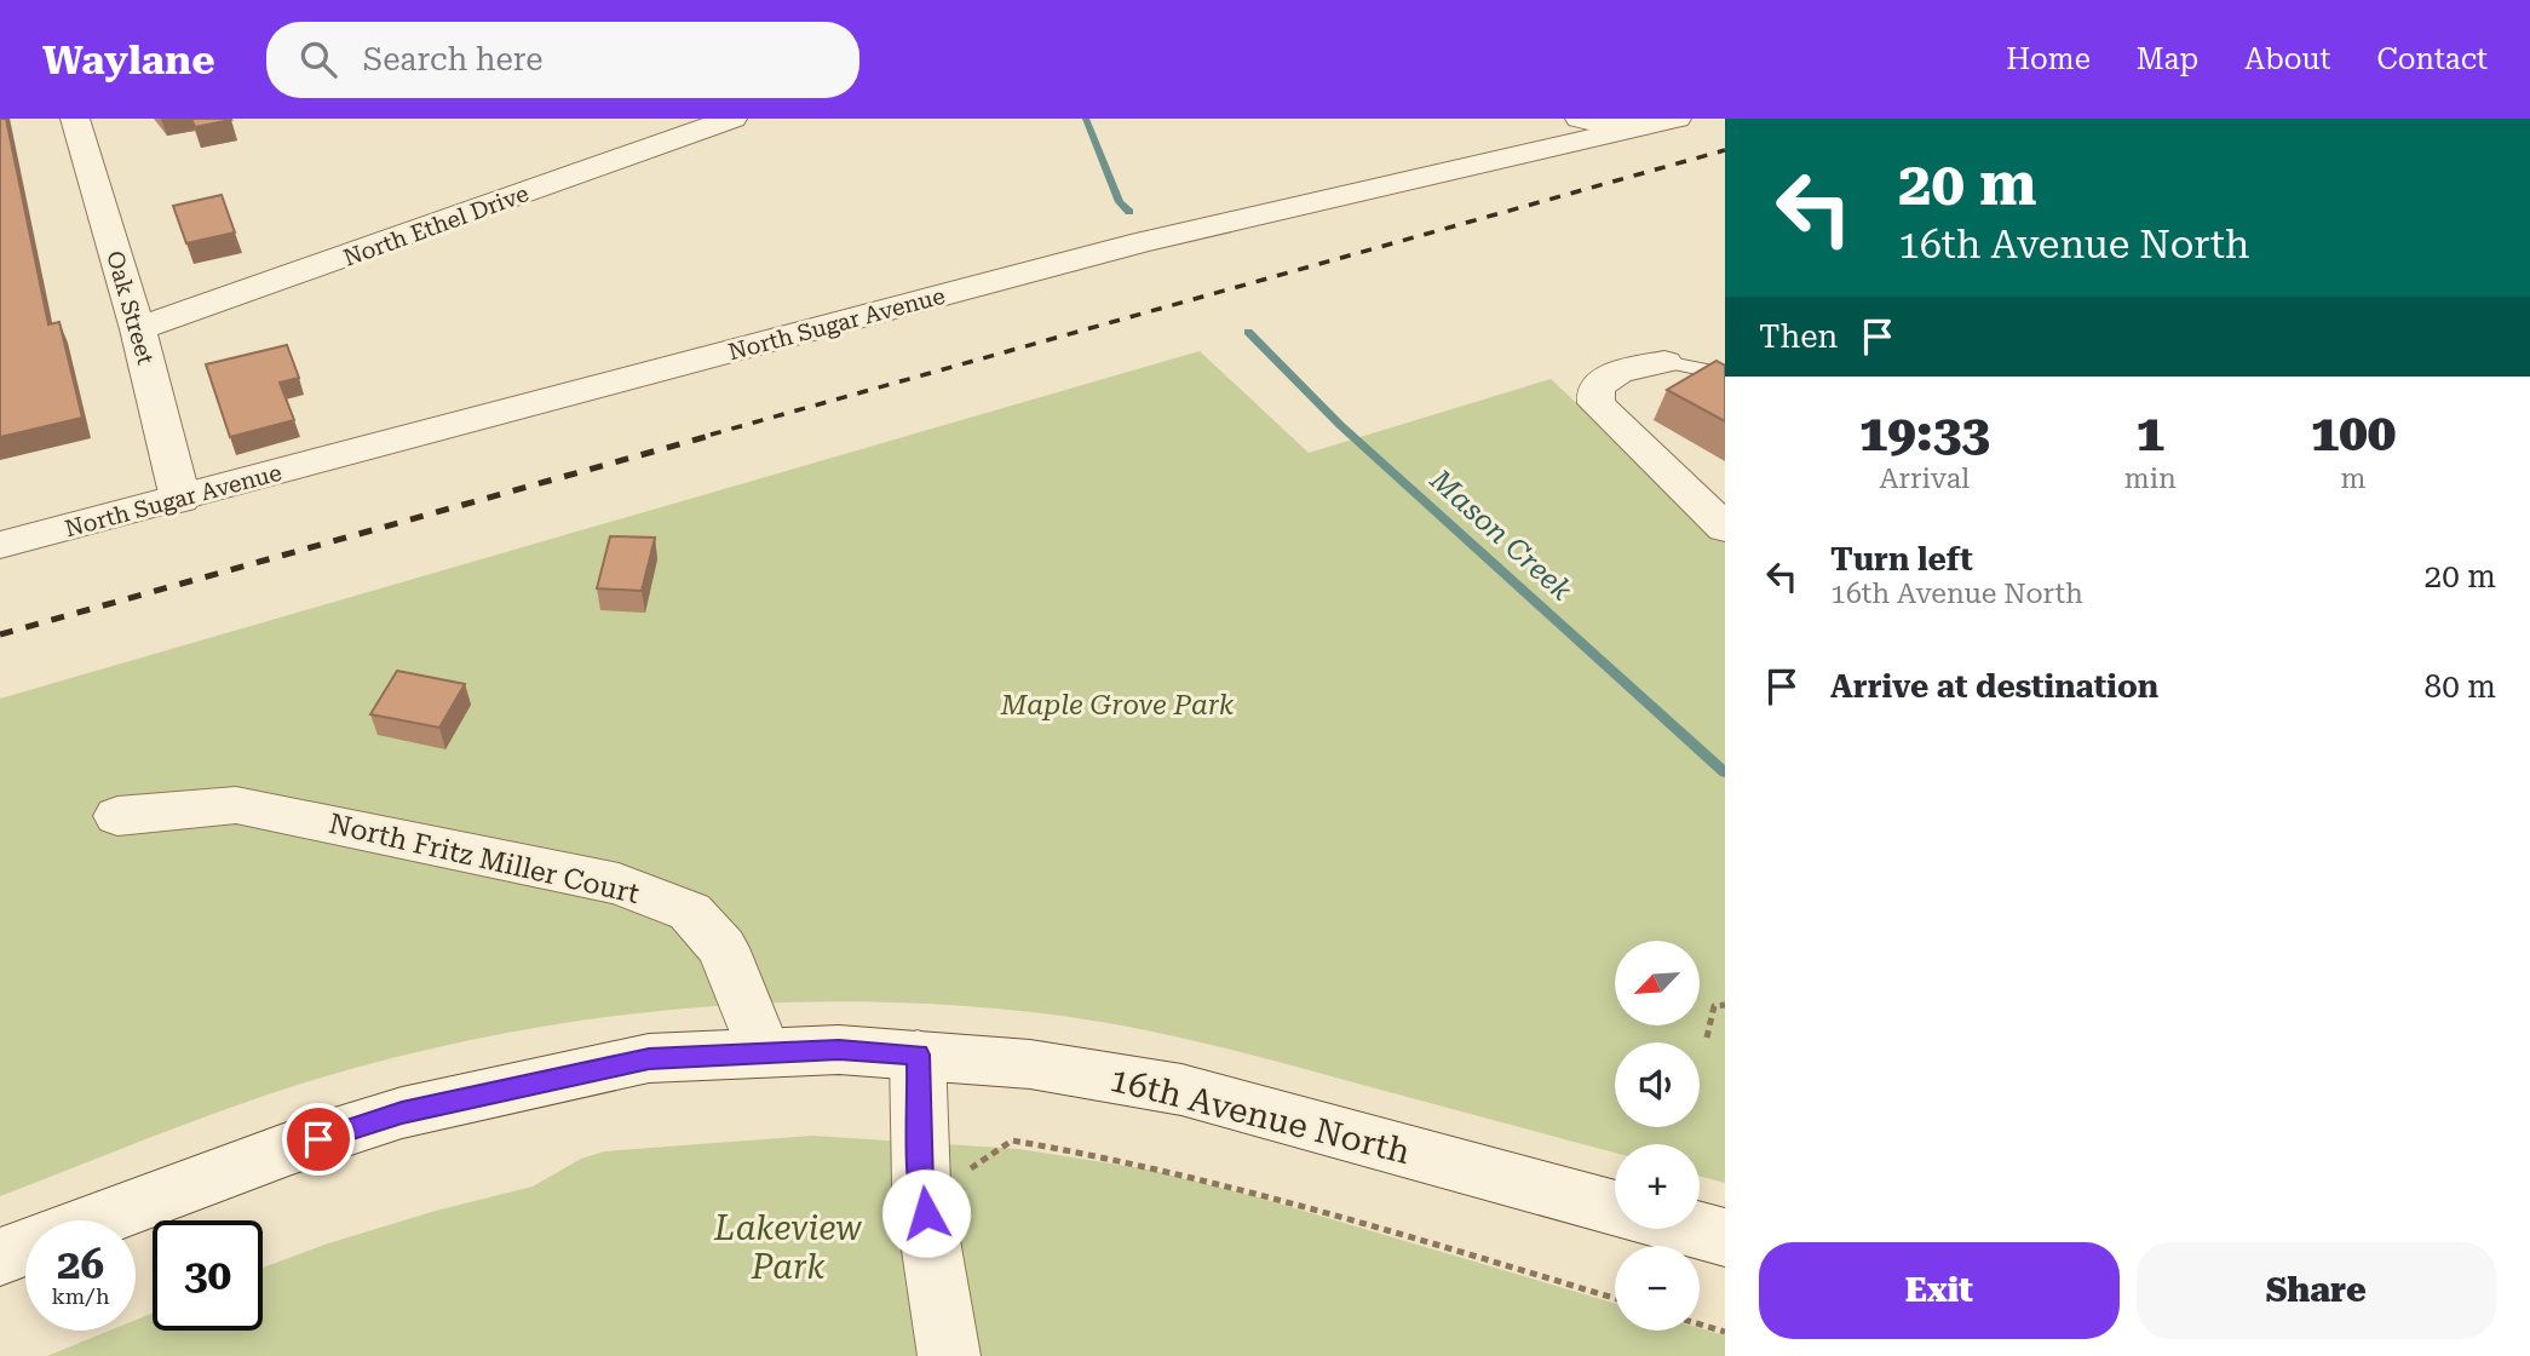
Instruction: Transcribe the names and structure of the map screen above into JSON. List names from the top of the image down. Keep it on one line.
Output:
{"streets":{"street":["North Ethel Drive","Oak Street","North Sugar Avenue","North Fritz Miller Court","16th Avenue North"]},"crossings":[["North Ethel Drive","Oak Street"],["Oak Street","North Sugar Avenue"],["North Fritz Miller Court","16th Avenue North"]],"water":["Mason Creek"],"parks":["Maple Grove Park","Lakeview Park"],"north":"bottom left","page":{"header":"Waylane","search":"Search here","nav":["Home","Map","About","Contact"],"turn":["20 m","16th Avenue North"],"then":"Then","eta":["19:33","Arrival","1","min","100","m"],"list":[{"name":"Turn left","note":"16th Avenue North","value":"20 m"},{"name":"Arrive at destination","value":"80 m"}],"map_buttons":["+","−"],"speed":"26 km/h","limit":"30","buttons":["Exit","Share"]}}
